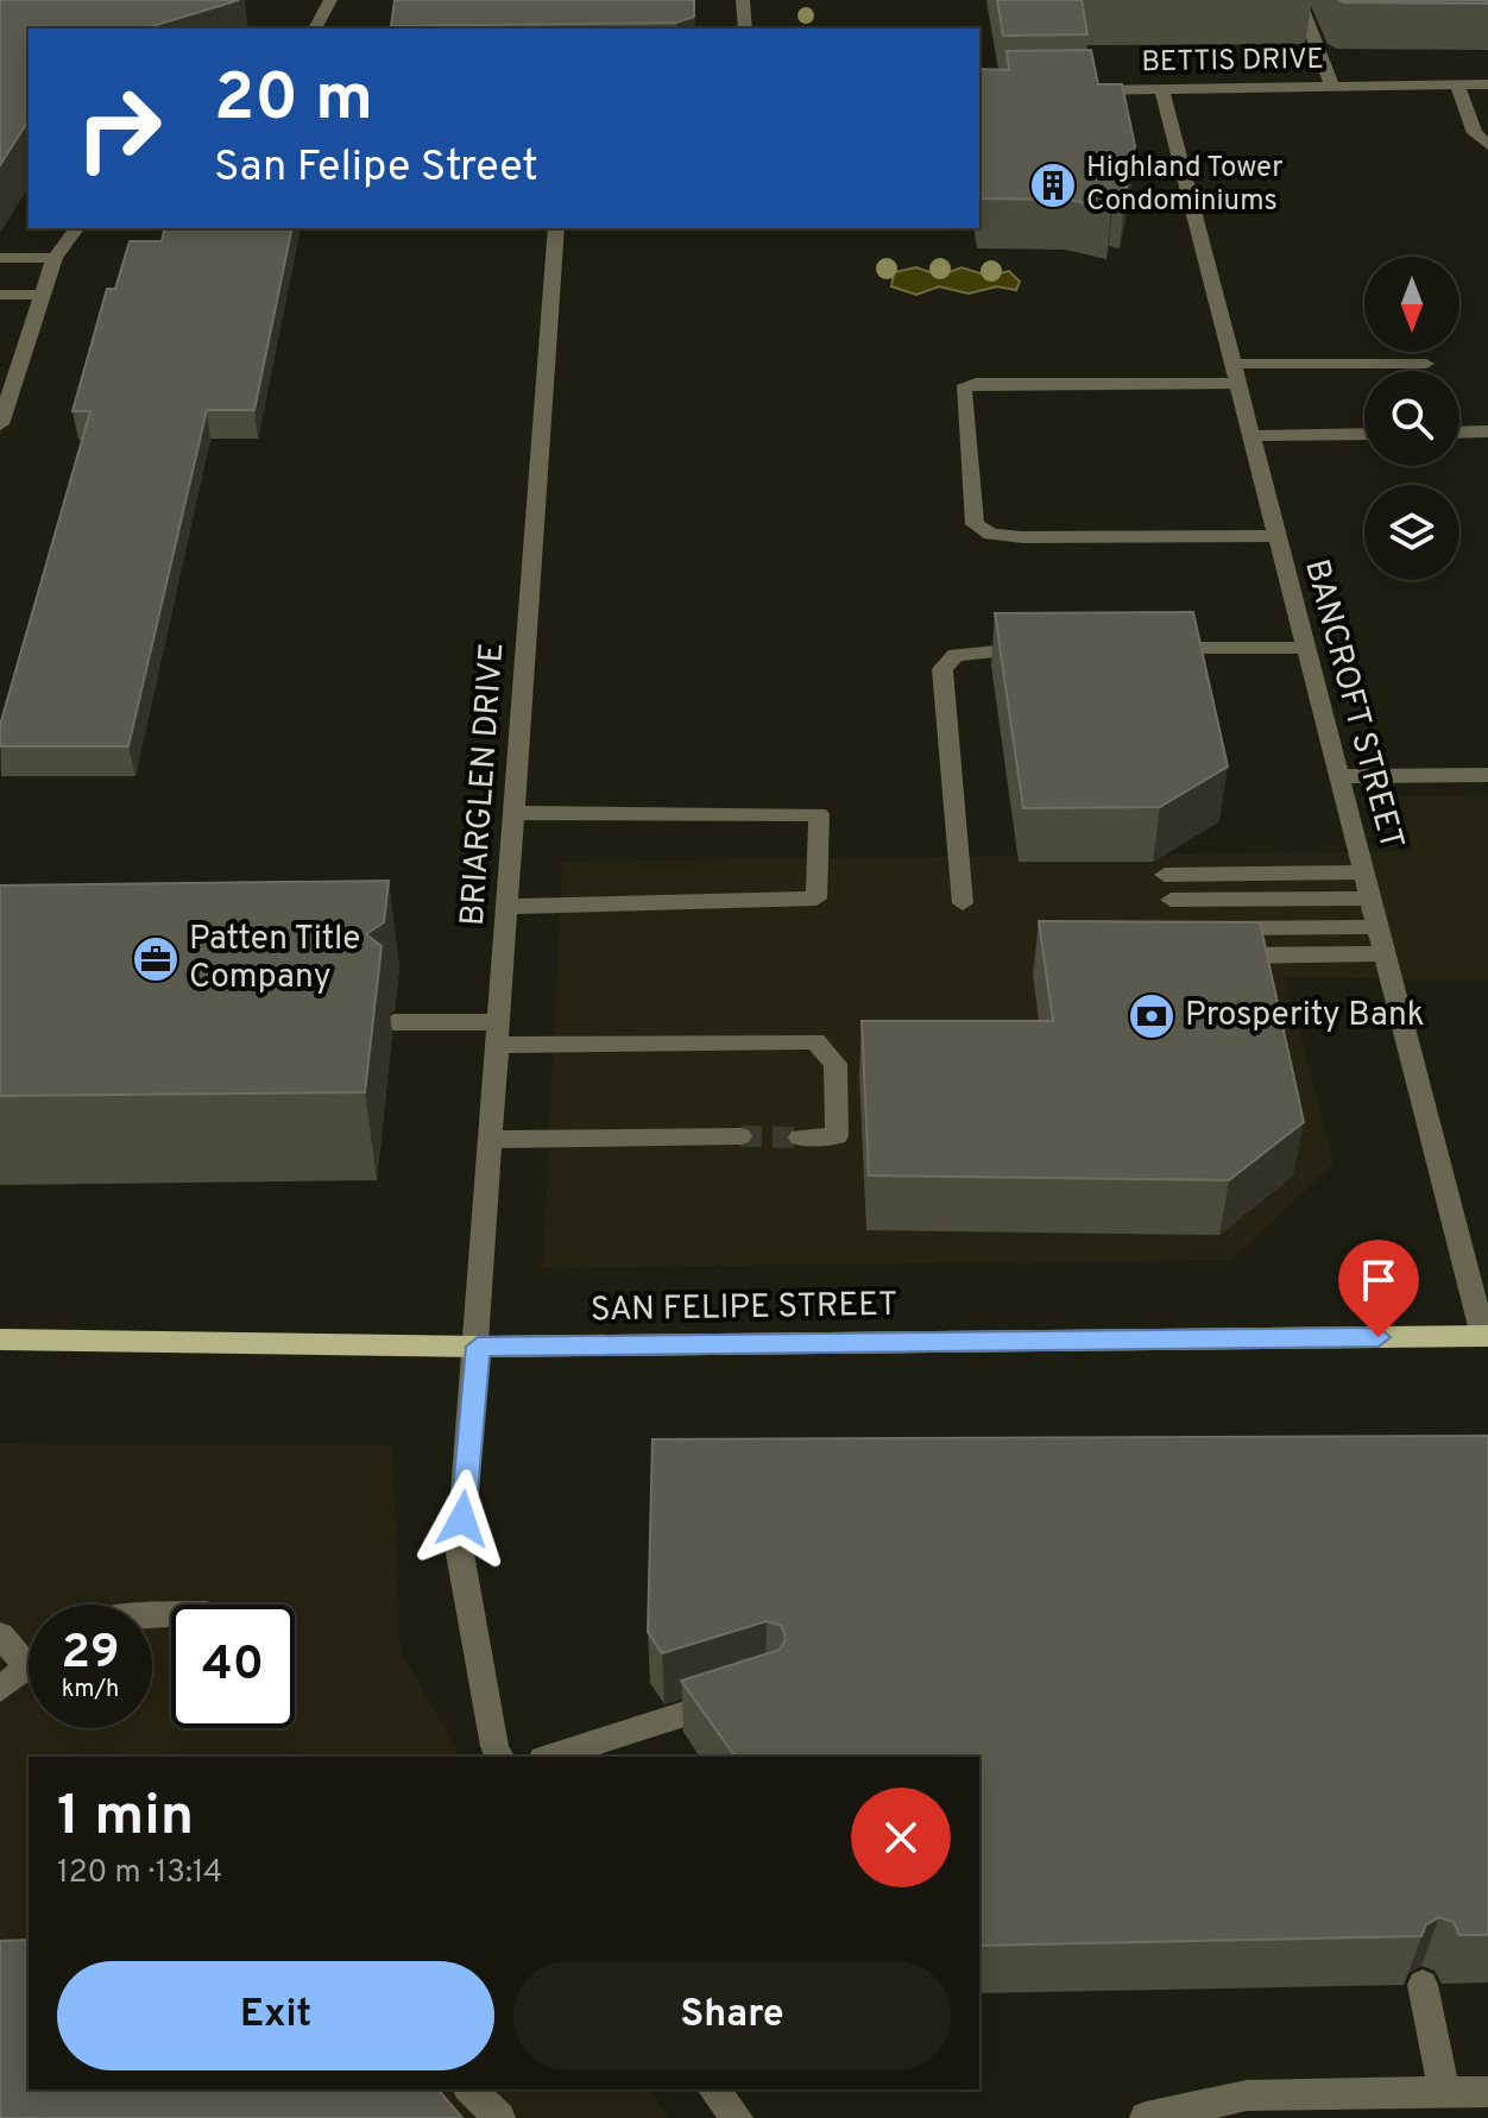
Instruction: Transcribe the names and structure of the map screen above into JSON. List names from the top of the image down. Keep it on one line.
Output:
{"streets":{"main road":["SAN FELIPE STREET"],"street":["BETTIS DRIVE","BANCROFT STREET","BRIARGLEN DRIVE"]},"crossings":[["BETTIS DRIVE","BANCROFT STREET"],["BANCROFT STREET","SAN FELIPE STREET"],["BRIARGLEN DRIVE","SAN FELIPE STREET"]],"places":{"building":["Highland Tower Condominiums"],"office":["Patten Title Company"],"bank":["Prosperity Bank"]},"north":"bottom","page":{"turn":["20 m","San Felipe Street"],"speed":"29 km/h","limit":"40","heading":["1 min","120 m · 13:14"],"buttons":["Exit","Share"]}}
